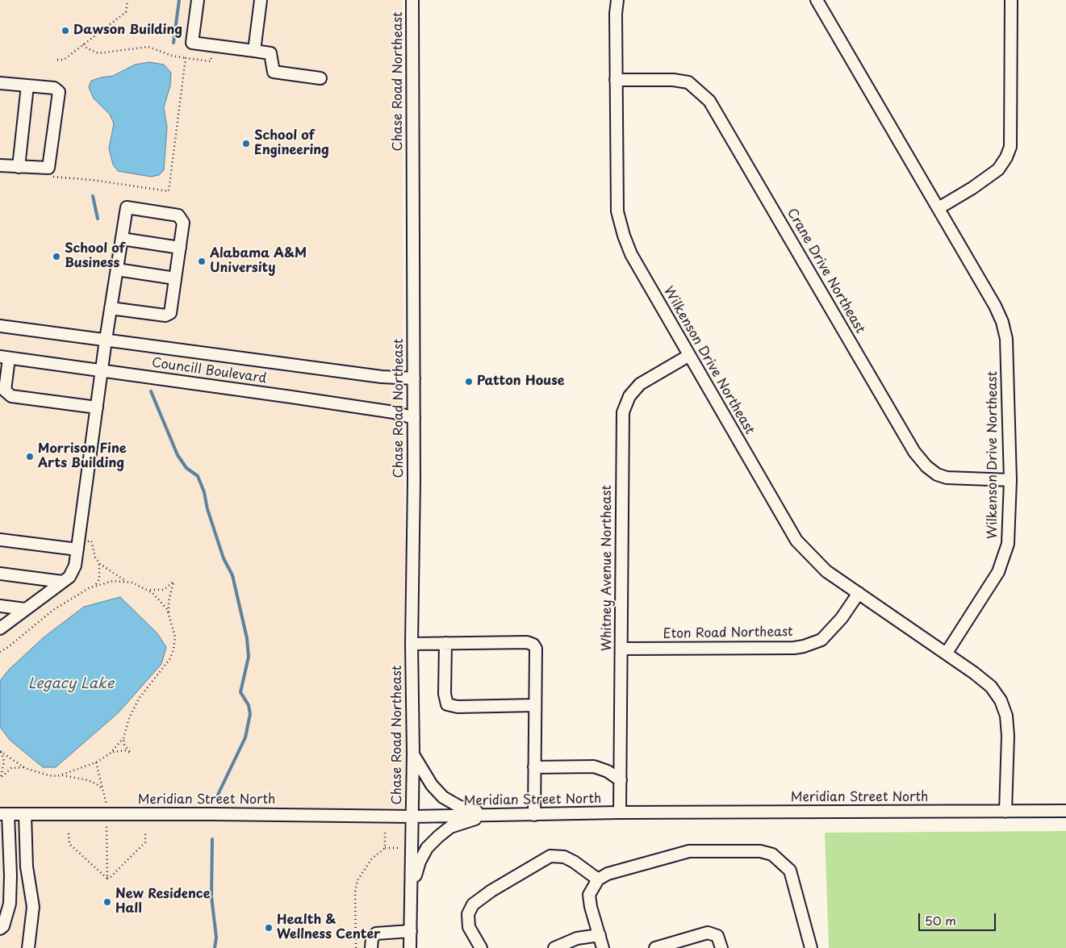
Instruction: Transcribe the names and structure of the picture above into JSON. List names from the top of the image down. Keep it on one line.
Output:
{"streets":{"street":["Chase Road Northeast","Crane Drive Northeast","Wilkenson Drive Northeast","Councill Boulevard","Whitney Avenue Northeast","Eton Road Northeast","Meridian Street North"]},"crossings":[["Chase Road Northeast","Councill Boulevard"],["Chase Road Northeast","Meridian Street North"],["Crane Drive Northeast","Wilkenson Drive Northeast"],["Wilkenson Drive Northeast","Whitney Avenue Northeast"],["Wilkenson Drive Northeast","Eton Road Northeast"],["Wilkenson Drive Northeast","Meridian Street North"],["Whitney Avenue Northeast","Eton Road Northeast"],["Whitney Avenue Northeast","Meridian Street North"]],"water":["Legacy Lake"],"places":["Dawson Building","School of Engineering","School of Business","Alabama A&M University","Patton House","Morrison Fine Arts Building","New Residence Hall","Health & Wellness Center"],"scale_bar":"50 m"}
